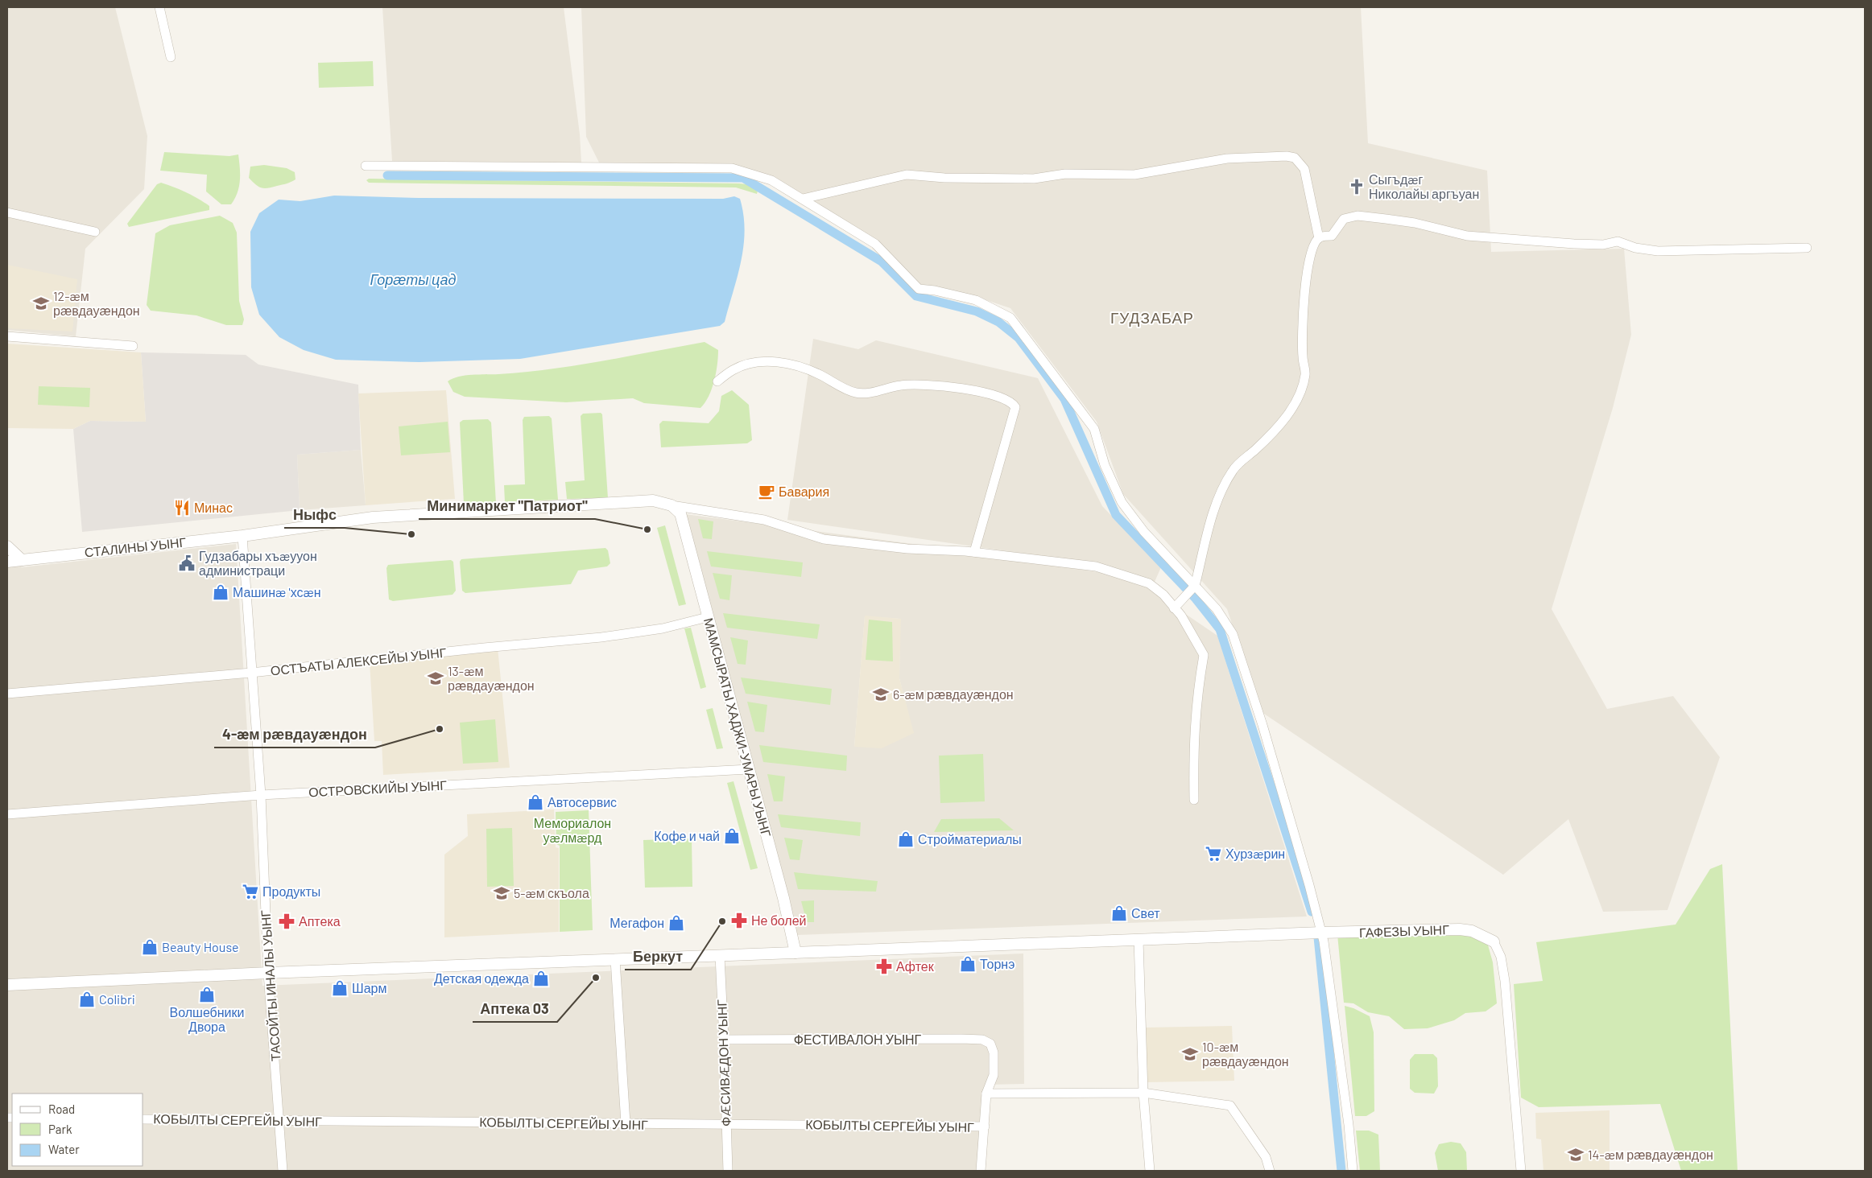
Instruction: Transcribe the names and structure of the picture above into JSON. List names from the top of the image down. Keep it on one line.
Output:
{"streets":{"street":["СТАЛИНЫ УЫНГ","ОСТЪАТЫ АЛЕКСЕЙЫ УЫНГ","МАМСЫРАТЫ ХАДЖИ-УМАРЫ УЫНГ","ОСТРОВСКИЙЫ УЫНГ","ГАФЕЗЫ УЫНГ","ТАСОЙТЫ ИНАЛЫ УЫНГ","ФЕСТИВАЛОН УЫНГ","ФÆСИВÆДОН УЫНГ","КОБЫЛТЫ СЕРГЕЙЫ УЫНГ"]},"crossings":[["СТАЛИНЫ УЫНГ","МАМСЫРАТЫ ХАДЖИ-УМАРЫ УЫНГ"],["СТАЛИНЫ УЫНГ","ТАСОЙТЫ ИНАЛЫ УЫНГ"],["ОСТЪАТЫ АЛЕКСЕЙЫ УЫНГ","МАМСЫРАТЫ ХАДЖИ-УМАРЫ УЫНГ"],["ОСТЪАТЫ АЛЕКСЕЙЫ УЫНГ","ТАСОЙТЫ ИНАЛЫ УЫНГ"],["МАМСЫРАТЫ ХАДЖИ-УМАРЫ УЫНГ","ОСТРОВСКИЙЫ УЫНГ"],["МАМСЫРАТЫ ХАДЖИ-УМАРЫ УЫНГ","ГАФЕЗЫ УЫНГ"],["ОСТРОВСКИЙЫ УЫНГ","ТАСОЙТЫ ИНАЛЫ УЫНГ"],["ГАФЕЗЫ УЫНГ","ТАСОЙТЫ ИНАЛЫ УЫНГ"],["ГАФЕЗЫ УЫНГ","ФÆСИВÆДОН УЫНГ"],["ТАСОЙТЫ ИНАЛЫ УЫНГ","КОБЫЛТЫ СЕРГЕЙЫ УЫНГ"],["ФЕСТИВАЛОН УЫНГ","ФÆСИВÆДОН УЫНГ"],["ФÆСИВÆДОН УЫНГ","КОБЫЛТЫ СЕРГЕЙЫ УЫНГ"]],"districts":["ГУДЗАБАР"],"water":["Горӕты цад"],"parks":["Мемориалон уæлмæрд"],"places":{"church":["Сыгъдæг Николайы аргъуан"],"school or university":["12-æм рӕвдауӕндон","13-æм рӕвдауӕндон","6-æм рӕвдауӕндон","5-æм скъола","10-æм рӕвдауӕндон","14-æм рӕвдауӕндон"],"cafe":["Бавария"],"restaurant":["Минас"],"other":["Минимаркет \"Патриот\"","Ныфс","4-æм рӕвдауӕндон","Беркут","Аптека 03"],"public building":["Гудзабары хъæууон администраци"],"shop":["Машинæ 'хсæн","Автосервис","Кофе и чай","Стройматериалы","Свет","Мегафон","Beauty House","Торнэ","Детская одежда","Шарм","Волшебники Двора","Colibri"],"supermarket":["Хурзæрин","Продукты"],"pharmacy":["Не болей","Аптека","Афтек"]},"legend":["Road","Park","Water"]}
